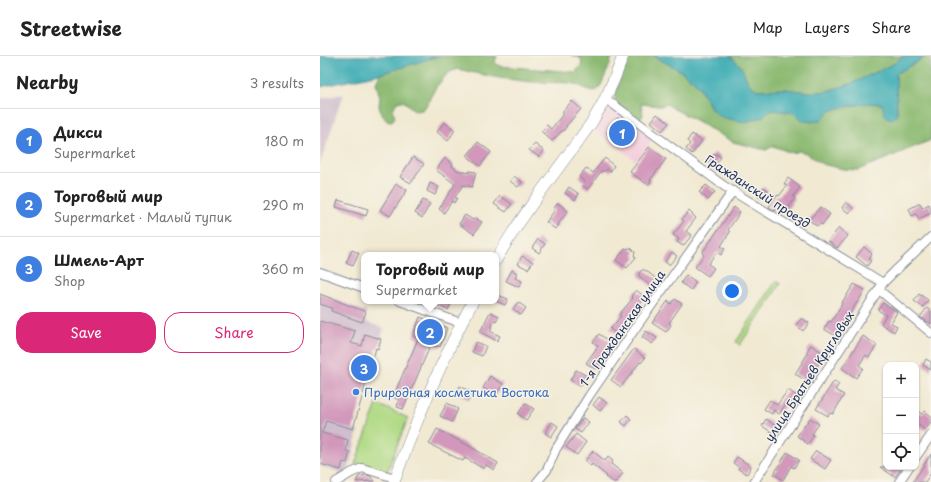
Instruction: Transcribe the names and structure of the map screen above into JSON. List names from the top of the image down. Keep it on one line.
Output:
{"streets":{"street":["Гражданский проезд","1-я Гражданская улица","улица Братьев Кругловых"]},"crossings":[["Гражданский проезд","1-я Гражданская улица"],["Гражданский проезд","улица Братьев Кругловых"]],"places":["Природная косметика Востока"],"page":{"header":"Streetwise","nav":["Map","Layers","Share"],"heading":["Nearby","3 results"],"list":[{"mark":"1","name":"Дикси","note":"Supermarket","value":"180 m"},{"mark":"2","name":"Торговый мир","note":"Supermarket · Малый тупик","value":"290 m"},{"mark":"3","name":"Шмель-Арт","note":"Shop","value":"360 m"}],"pins":["1","2","3"],"popup":["Торговый мир","Supermarket"],"buttons":["Save","Share"],"map_buttons":["+","−"]}}
